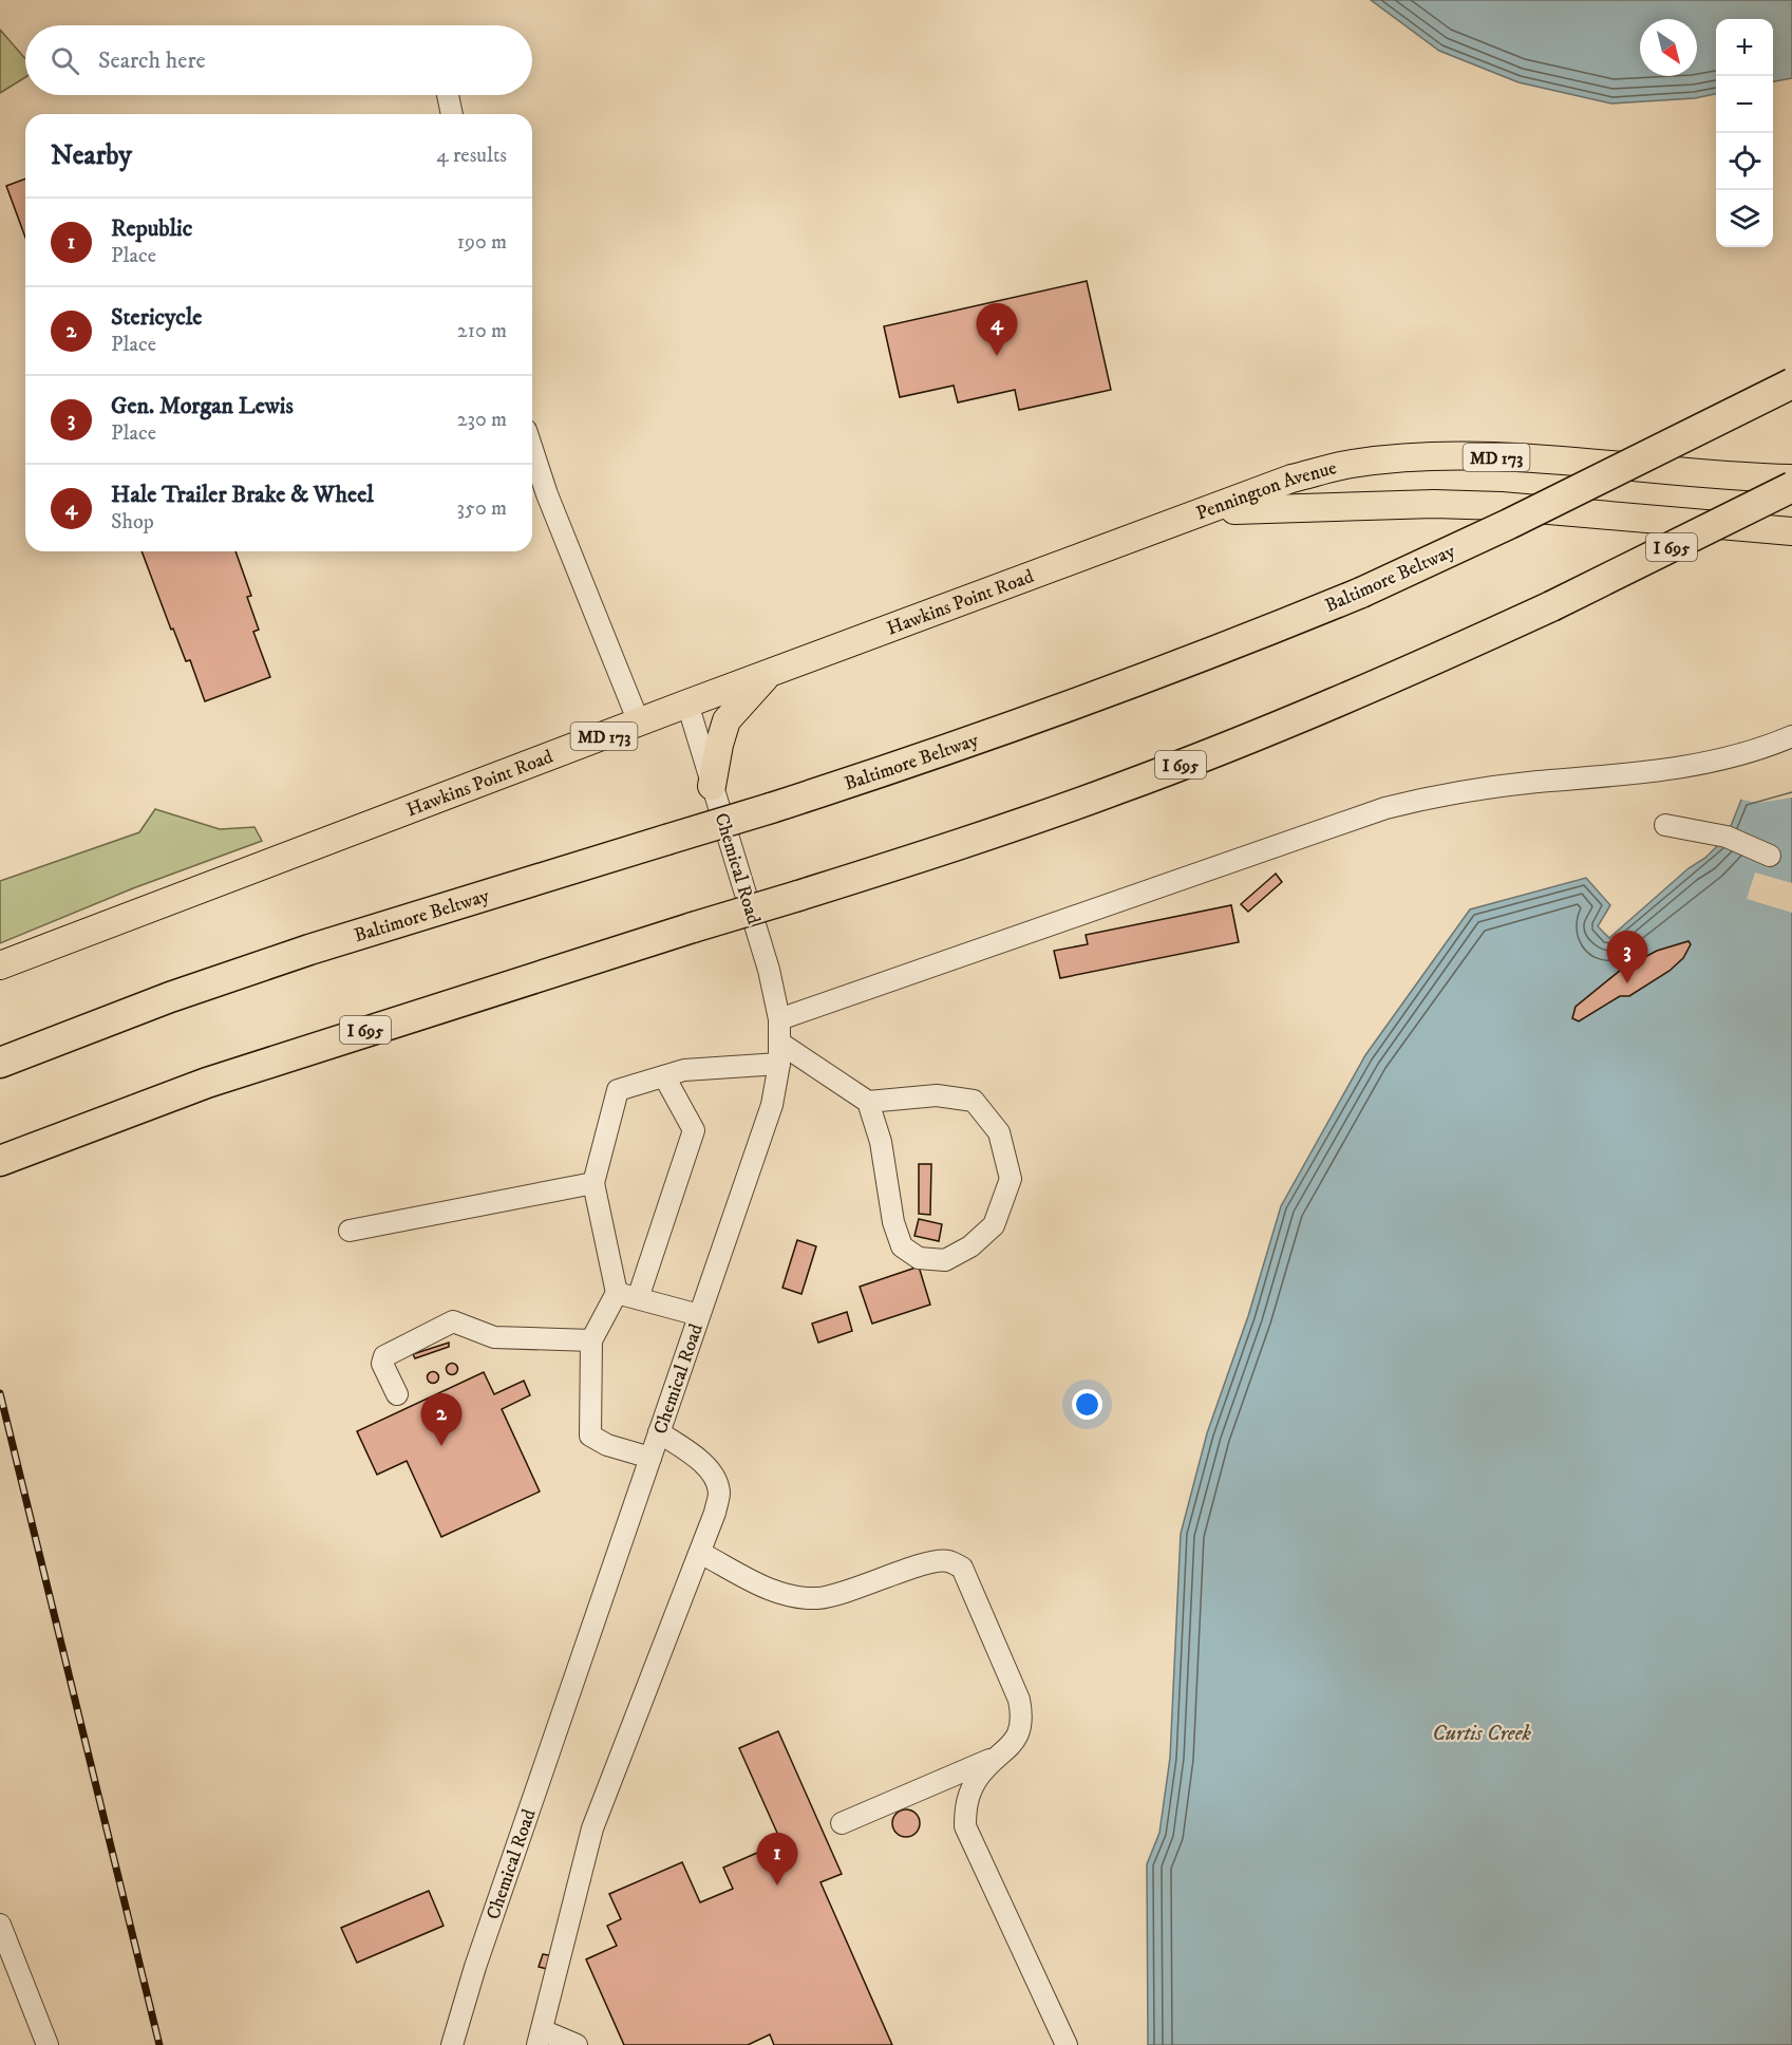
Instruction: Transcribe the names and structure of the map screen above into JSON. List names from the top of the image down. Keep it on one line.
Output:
{"streets":{"highway":["I 695","Baltimore Beltway"],"main road":["MD 173","Pennington Avenue","Hawkins Point Road"],"street":["Chemical Road"]},"crossings":[["Pennington Avenue","Hawkins Point Road"],["Hawkins Point Road","Chemical Road"]],"water":["Curtis Creek"],"north":"bottom right","page":{"map_buttons":["+","−"],"search":"Search here","heading":["Nearby","4 results"],"list":[{"mark":"1","name":"Republic","note":"Place","value":"190 m"},{"mark":"2","name":"Stericycle","note":"Place","value":"210 m"},{"mark":"3","name":"Gen. Morgan Lewis","note":"Place","value":"230 m"},{"mark":"4","name":"Hale Trailer Brake & Wheel","note":"Shop","value":"350 m"}],"pins":["4","3","2","1"]}}
